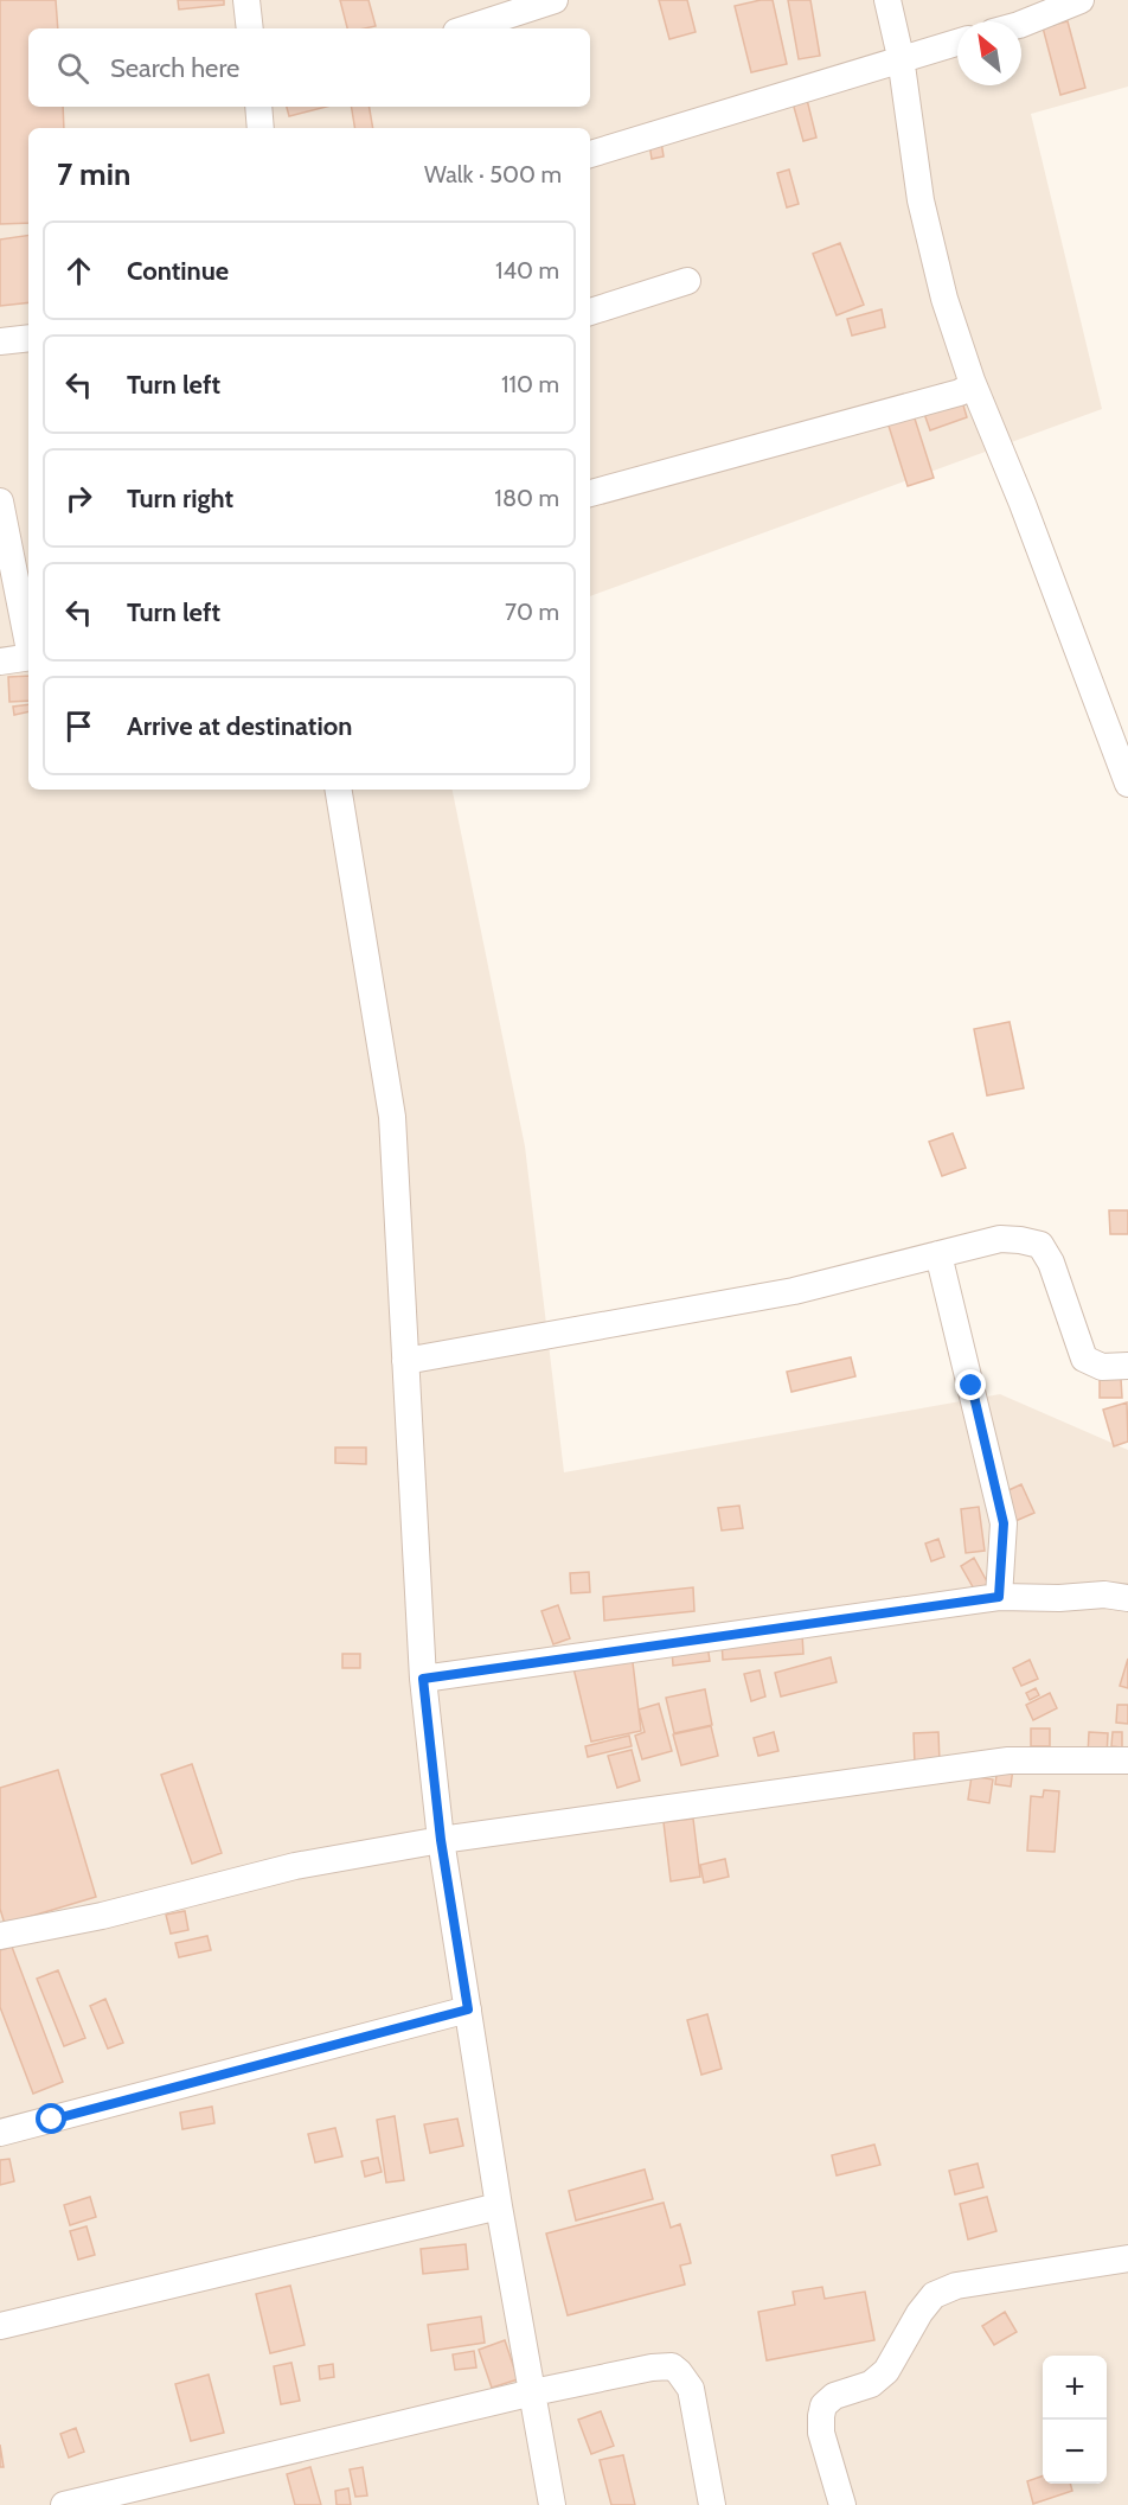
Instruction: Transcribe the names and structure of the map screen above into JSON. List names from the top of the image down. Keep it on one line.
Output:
{"north":"top left","page":{"search":"Search here","heading":["7 min","Walk · 500 m"],"list":[["Continue","140 m"],["Turn left","110 m"],["Turn right","180 m"],["Turn left","70 m"],"Arrive at destination"],"map_buttons":["+","−"]}}
